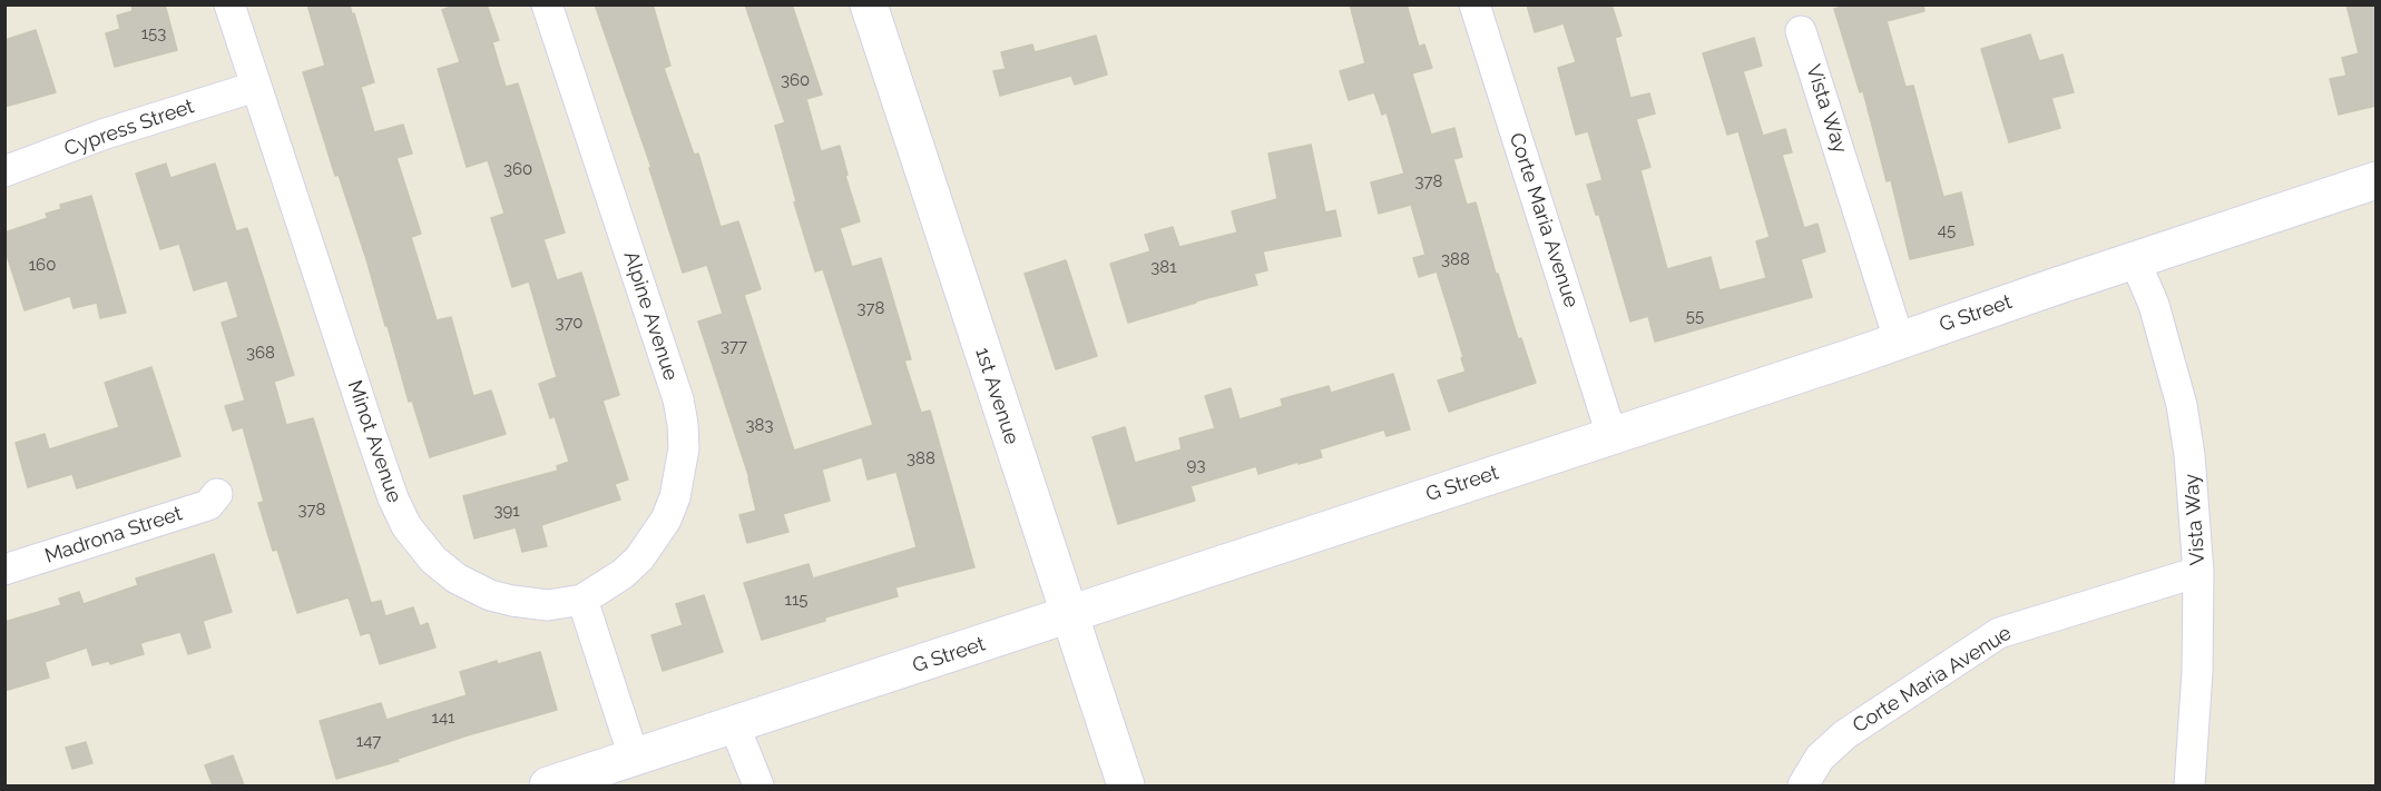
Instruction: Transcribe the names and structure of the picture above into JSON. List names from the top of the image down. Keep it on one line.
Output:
{"streets":{"street":["Vista Way","Cypress Street","Corte Maria Avenue","G Street","Alpine Avenue","1st Avenue","Minot Avenue","Madrona Street"]},"crossings":[["Vista Way","Corte Maria Avenue"],["Vista Way","G Street"],["Cypress Street","Minot Avenue"],["Corte Maria Avenue","G Street"],["G Street","1st Avenue"],["Alpine Avenue","Minot Avenue"]],"house_numbers":["153","360","360","378","45","388","160","381","378","55","370","377","368","383","388","93","378","391","115","141","147"]}
